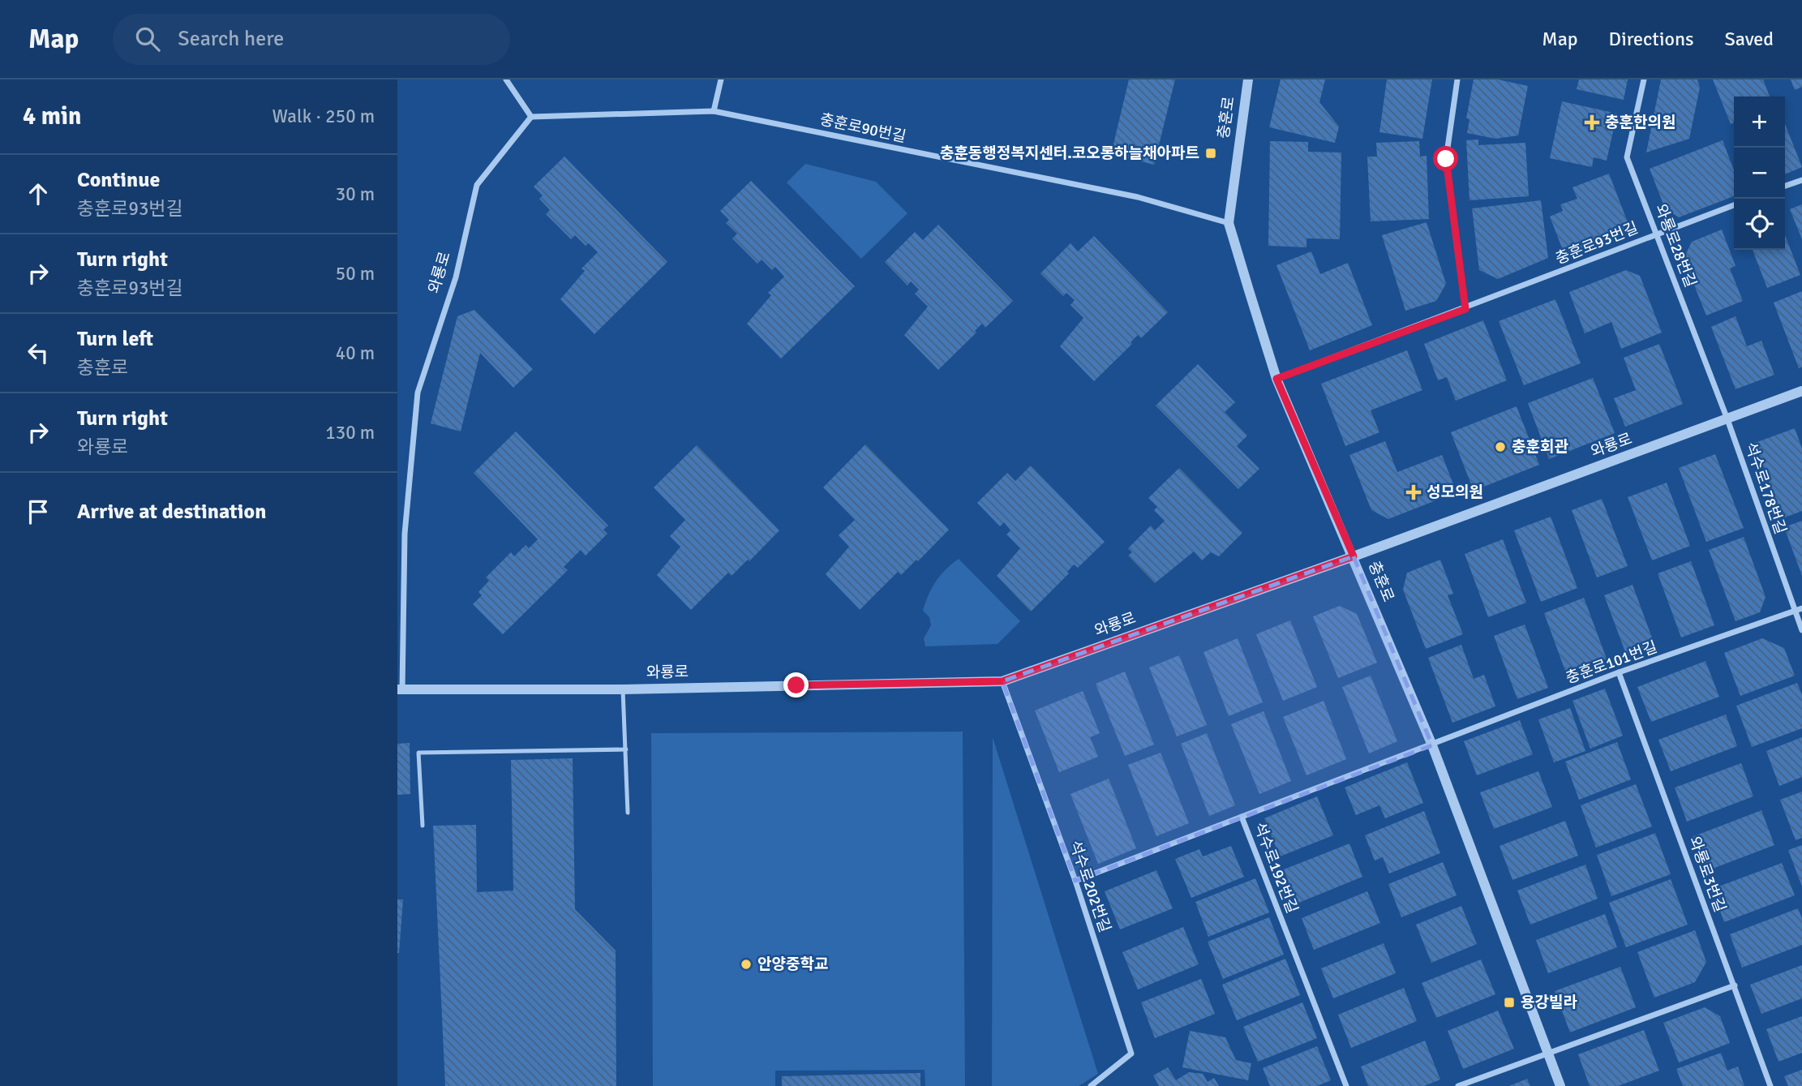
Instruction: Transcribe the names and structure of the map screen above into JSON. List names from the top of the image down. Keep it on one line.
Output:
{"streets":{"street":["충훈로","충훈로90번길","충훈로93번길","와룡로28번길","와룡로","석수로178번길","충훈로101번길","석수로192번길","와룡로3번길","석수로202번길"]},"crossings":[["충훈로","충훈로90번길"],["충훈로","충훈로93번길"],["충훈로","와룡로"],["충훈로","충훈로101번길"],["충훈로","석수로192번길"],["충훈로90번길","와룡로"],["충훈로93번길","와룡로28번길"],["와룡로28번길","와룡로"],["와룡로28번길","석수로178번길"],["와룡로","석수로178번길"],["와룡로","석수로202번길"],["석수로178번길","충훈로101번길"],["충훈로101번길","석수로192번길"],["충훈로101번길","와룡로3번길"]],"places":{"health":["충훈한의원","성모의원"],"transit":["충훈동행정복지센터.코오롱하늘채아파트","용강빌라"],"other":["충훈회관","안양중학교"]},"page":{"header":"Map","search":"Search here","nav":["Map","Directions","Saved"],"heading":["4 min","Walk · 250 m"],"map_buttons":["+","−"],"list":[["Continue","충훈로93번길","30 m"],["Turn right","충훈로93번길","50 m"],["Turn left","충훈로","40 m"],["Turn right","와룡로","130 m"],"Arrive at destination"]}}
